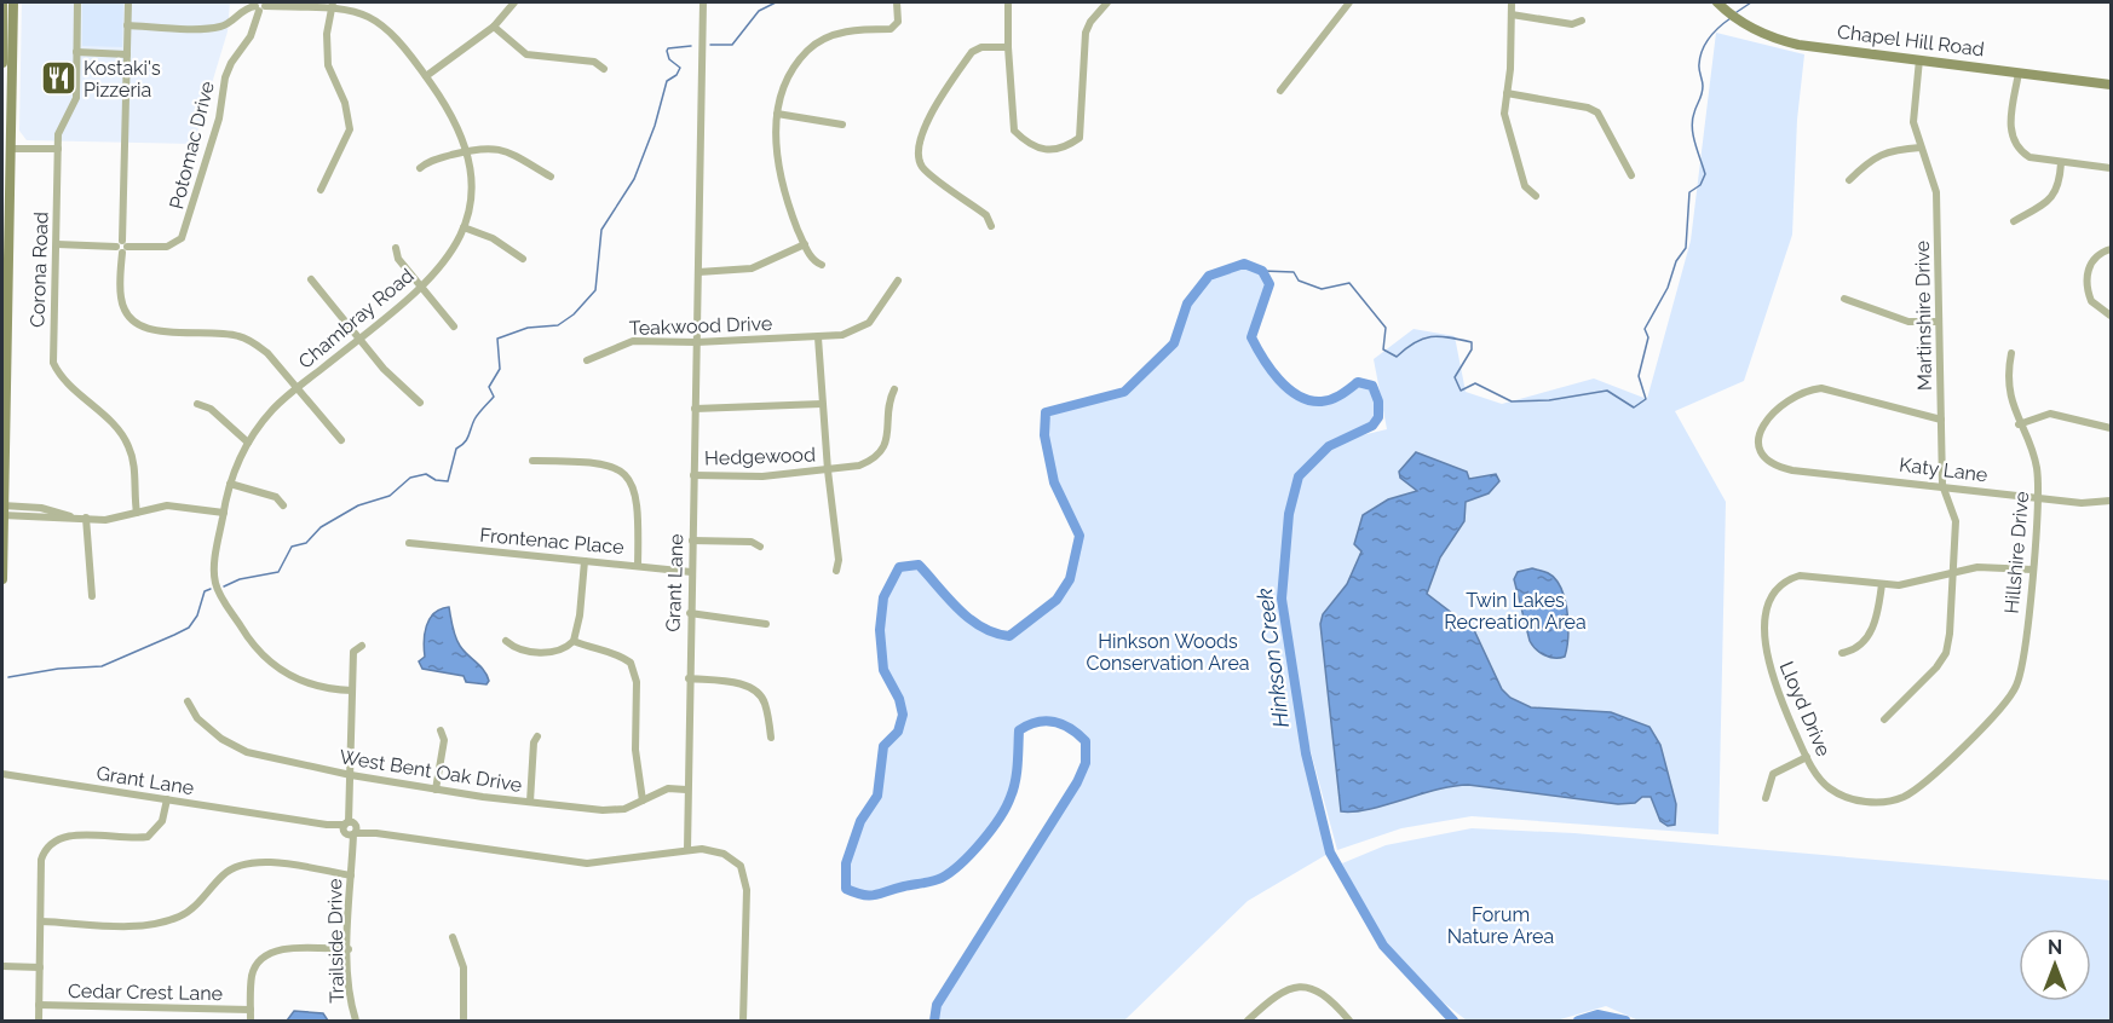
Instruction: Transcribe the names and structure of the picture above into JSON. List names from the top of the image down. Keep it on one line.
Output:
{"streets":{"main road":["Chapel Hill Road"],"street":["Potomac Drive","Corona Road","Martinshire Drive","Chambray Road","Teakwood Drive","Hedgewood","Katy Lane","Frontenac Place","Hillshire Drive","Grant Lane","Lloyd Drive","West Bent Oak Drive","Trailside Drive","Cedar Crest Lane"]},"crossings":[["Chapel Hill Road","Martinshire Drive"],["Potomac Drive","Corona Road"],["Potomac Drive","Chambray Road"],["Martinshire Drive","Katy Lane"],["Chambray Road","Trailside Drive"],["Teakwood Drive","Grant Lane"],["Hedgewood","Grant Lane"],["Katy Lane","Hillshire Drive"],["Frontenac Place","Grant Lane"],["Hillshire Drive","Lloyd Drive"],["Grant Lane","West Bent Oak Drive"],["Grant Lane","Trailside Drive"],["West Bent Oak Drive","Trailside Drive"]],"water":["Hinkson Creek"],"parks":["Twin Lakes Recreation Area","Hinkson Woods Conservation Area","Forum Nature Area"],"places":{"restaurant":["Kostaki's Pizzeria"]},"north":"top"}
